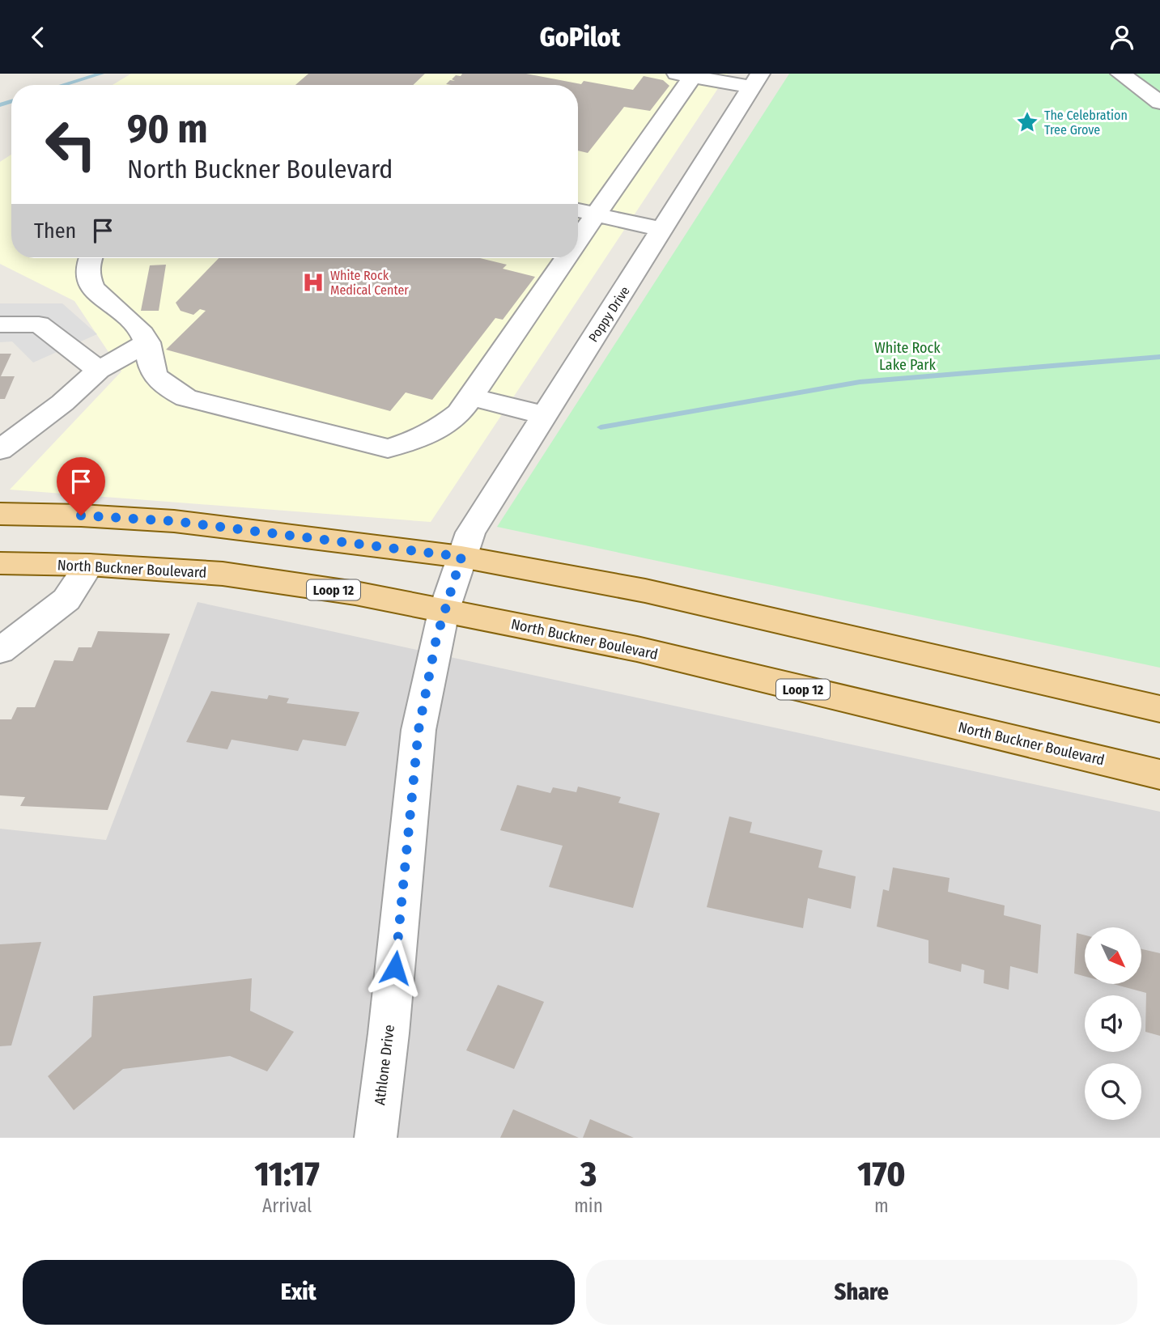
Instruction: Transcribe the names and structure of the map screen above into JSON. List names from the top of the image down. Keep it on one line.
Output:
{"streets":{"main road":["North Buckner Boulevard","Loop 12"],"street":["Poppy Drive","Athlone Drive"]},"crossings":[["Poppy Drive","Athlone Drive"],["North Buckner Boulevard","Athlone Drive"]],"parks":["White Rock Lake Park"],"places":{"place":["The Celebration Tree Grove"],"hospital":["White Rock Medical Center"]},"north":"bottom right","page":{"header":"GoPilot","turn":["90 m","North Buckner Boulevard"],"then":"Then","eta":["11:17","Arrival","3","min","170","m"],"buttons":["Exit","Share"]}}
